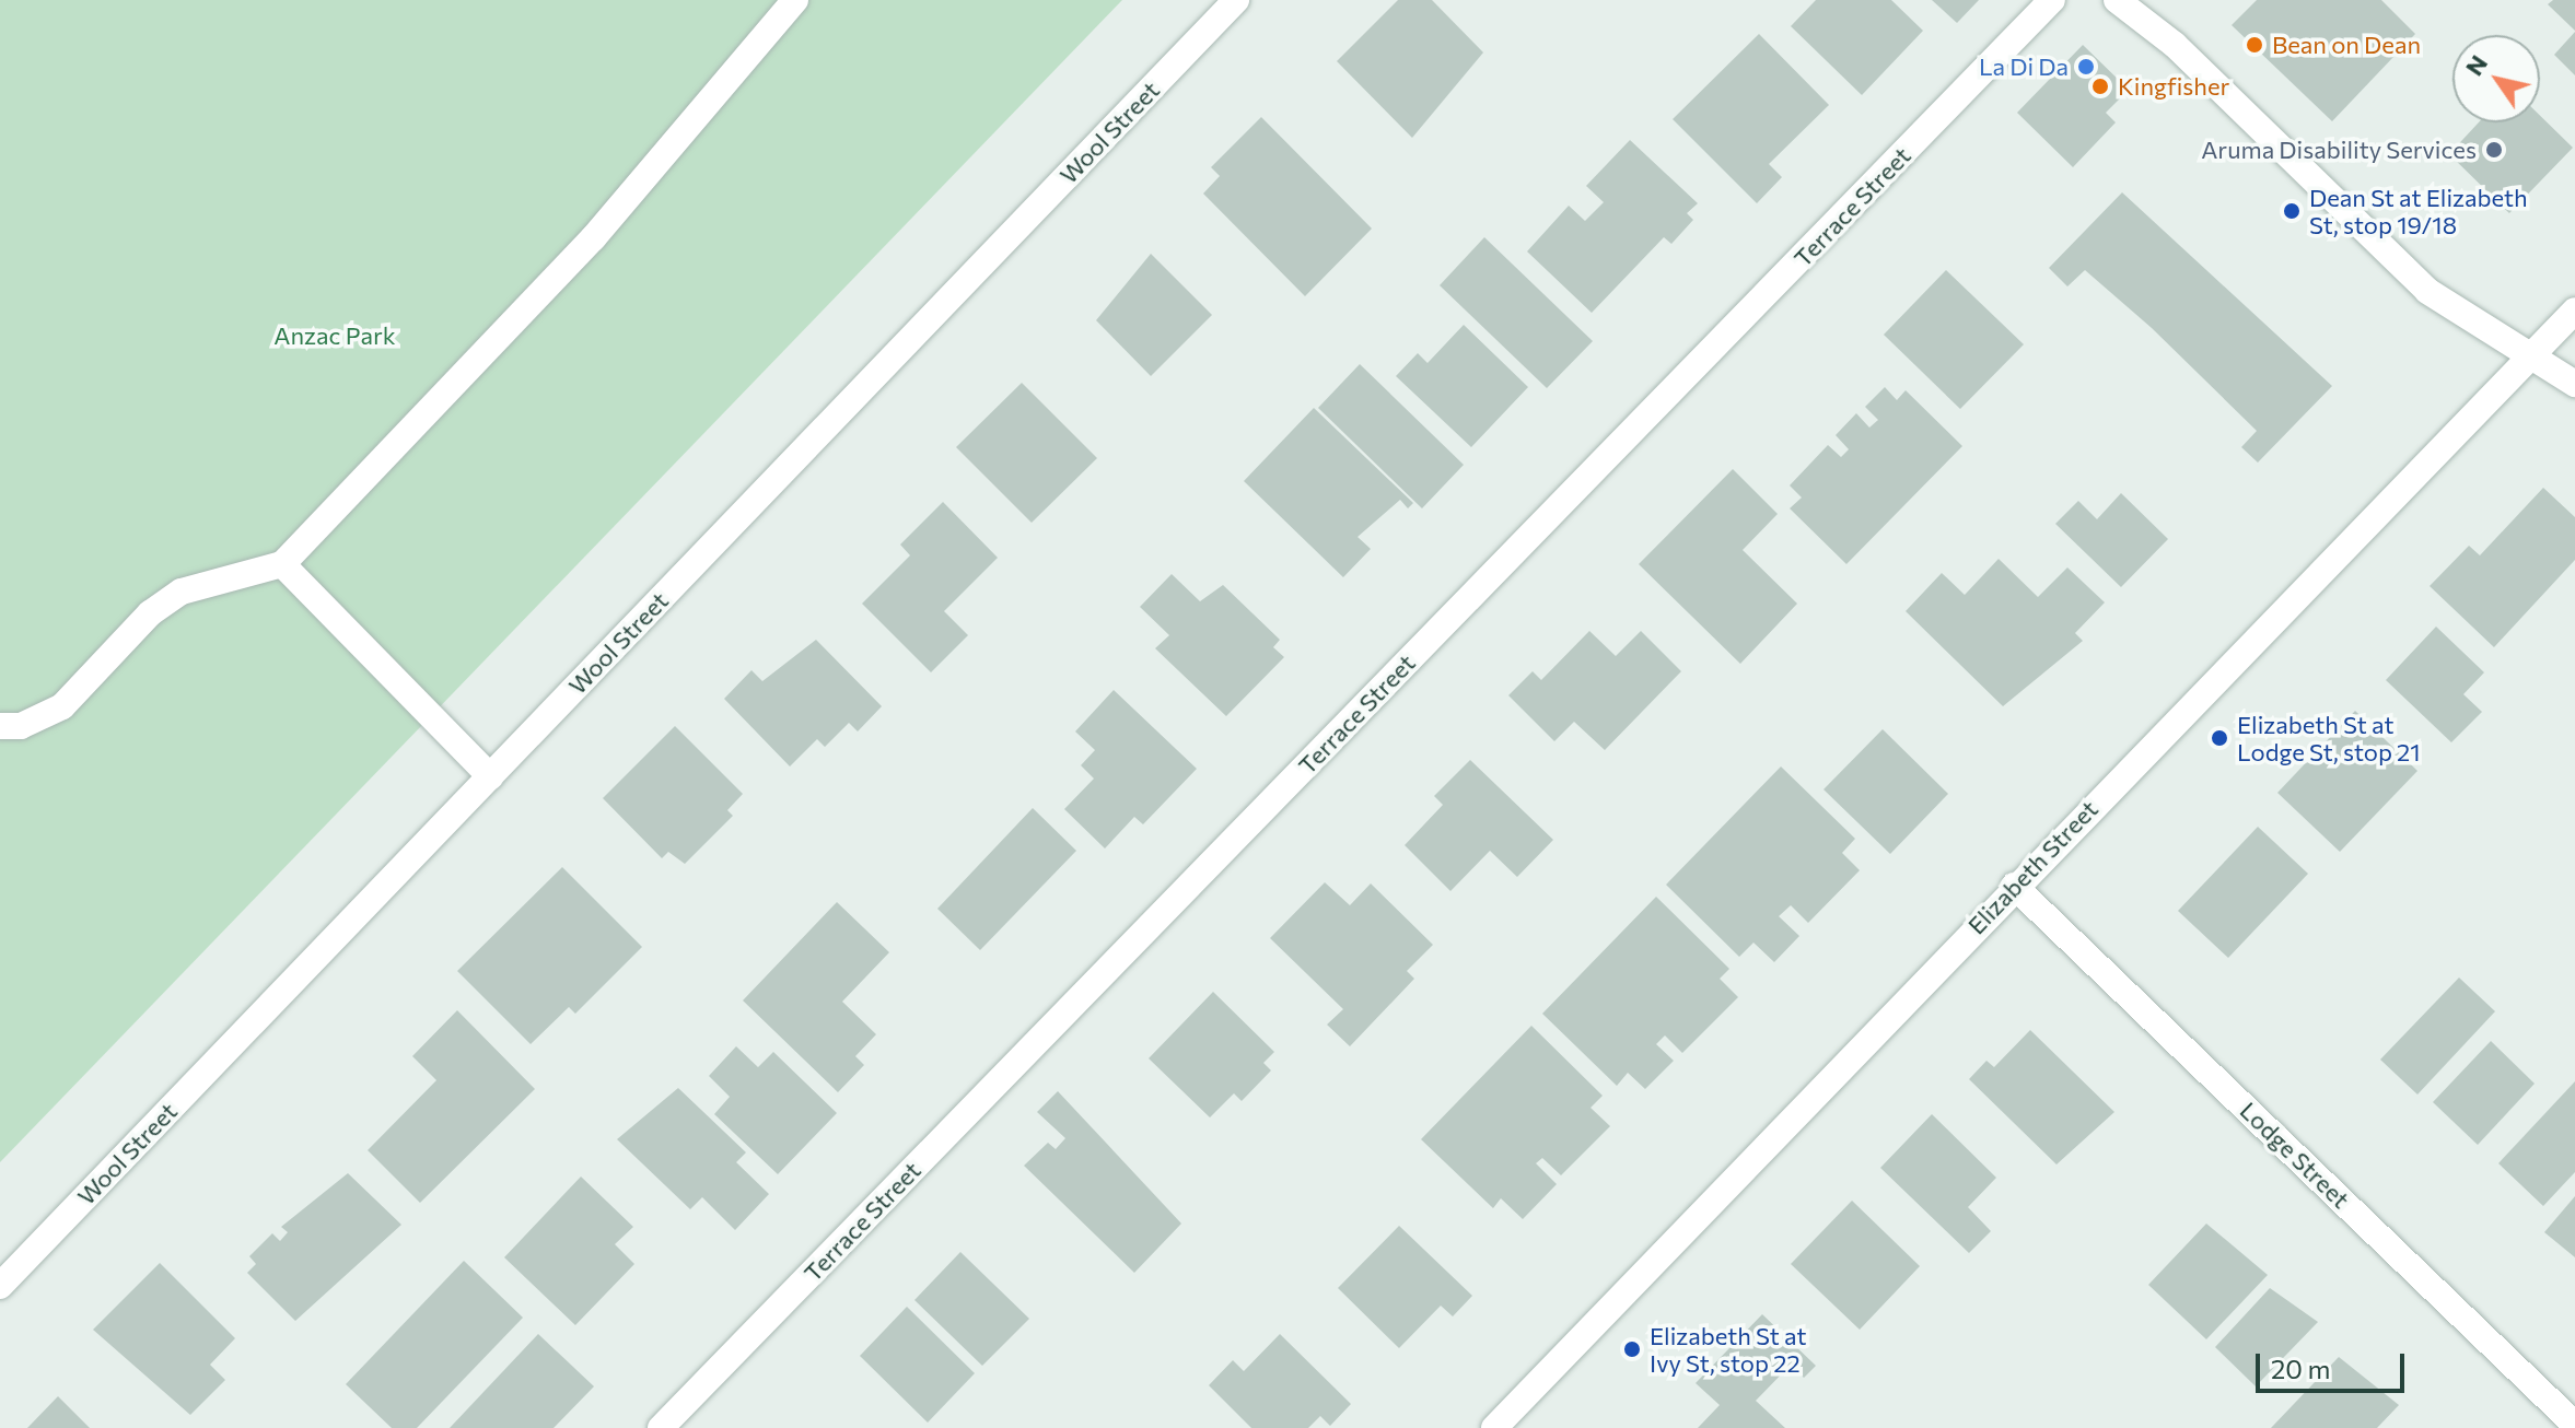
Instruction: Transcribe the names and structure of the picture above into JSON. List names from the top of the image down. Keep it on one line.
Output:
{"streets":{"street":["Wool Street","Terrace Street","Elizabeth Street","Lodge Street"]},"crossings":[["Elizabeth Street","Lodge Street"]],"parks":["Anzac Park"],"places":["Bean on Dean","La Di Da","Kingfisher","Aruma Disability Services","Dean St at Elizabeth St, stop 19/18","Elizabeth St at Lodge St, stop 21","Elizabeth St at Ivy St, stop 22"],"scale_bar":"20 m","north":"top left"}
